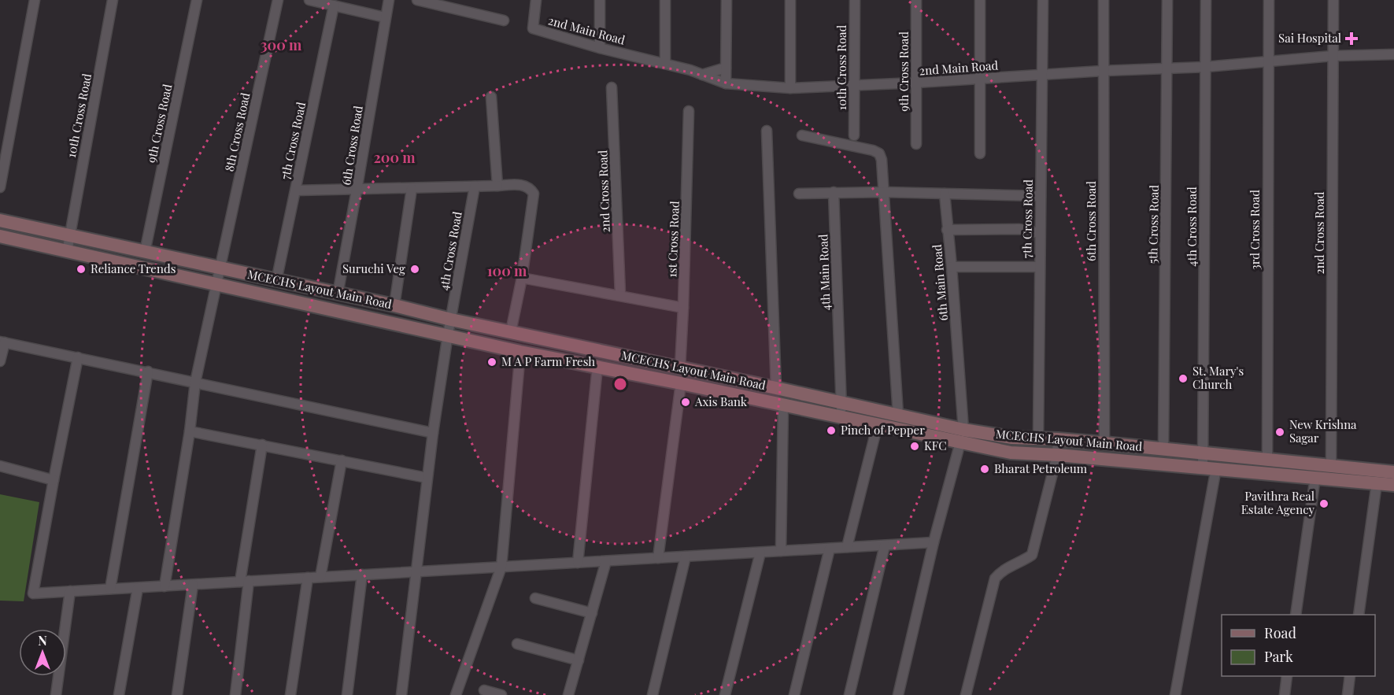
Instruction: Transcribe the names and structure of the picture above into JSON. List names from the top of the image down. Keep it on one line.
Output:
{"streets":{"main road":["MCECHS Layout Main Road"],"street":["2nd Main Road","10th Cross Road","9th Cross Road","8th Cross Road","7th Cross Road","6th Cross Road","2nd Cross Road","5th Cross Road","4th Cross Road","3rd Cross Road","1st Cross Road","4th Main Road","6th Main Road"]},"crossings":[["2nd Main Road","10th Cross Road"],["2nd Main Road","9th Cross Road"],["2nd Main Road","7th Cross Road"],["2nd Main Road","6th Cross Road"],["2nd Main Road","2nd Cross Road"],["2nd Main Road","5th Cross Road"],["2nd Main Road","4th Cross Road"],["2nd Main Road","3rd Cross Road"],["10th Cross Road","MCECHS Layout Main Road"],["9th Cross Road","MCECHS Layout Main Road"],["8th Cross Road","MCECHS Layout Main Road"],["7th Cross Road","MCECHS Layout Main Road"],["6th Cross Road","MCECHS Layout Main Road"],["2nd Cross Road","MCECHS Layout Main Road"],["5th Cross Road","MCECHS Layout Main Road"],["4th Cross Road","MCECHS Layout Main Road"],["3rd Cross Road","MCECHS Layout Main Road"],["1st Cross Road","MCECHS Layout Main Road"],["4th Main Road","MCECHS Layout Main Road"],["6th Main Road","MCECHS Layout Main Road"]],"places":{"health":["Sai Hospital"],"other":["Reliance Trends","Suruchi Veg","M A P Farm Fresh","St. Mary's Church","Axis Bank","Pinch of Pepper","New Krishna Sagar","KFC","Bharat Petroleum","Pavithra Real Estate Agency"]},"legend":["Road","Park"],"north":"top","rings":["300 m","200 m","100 m"]}
